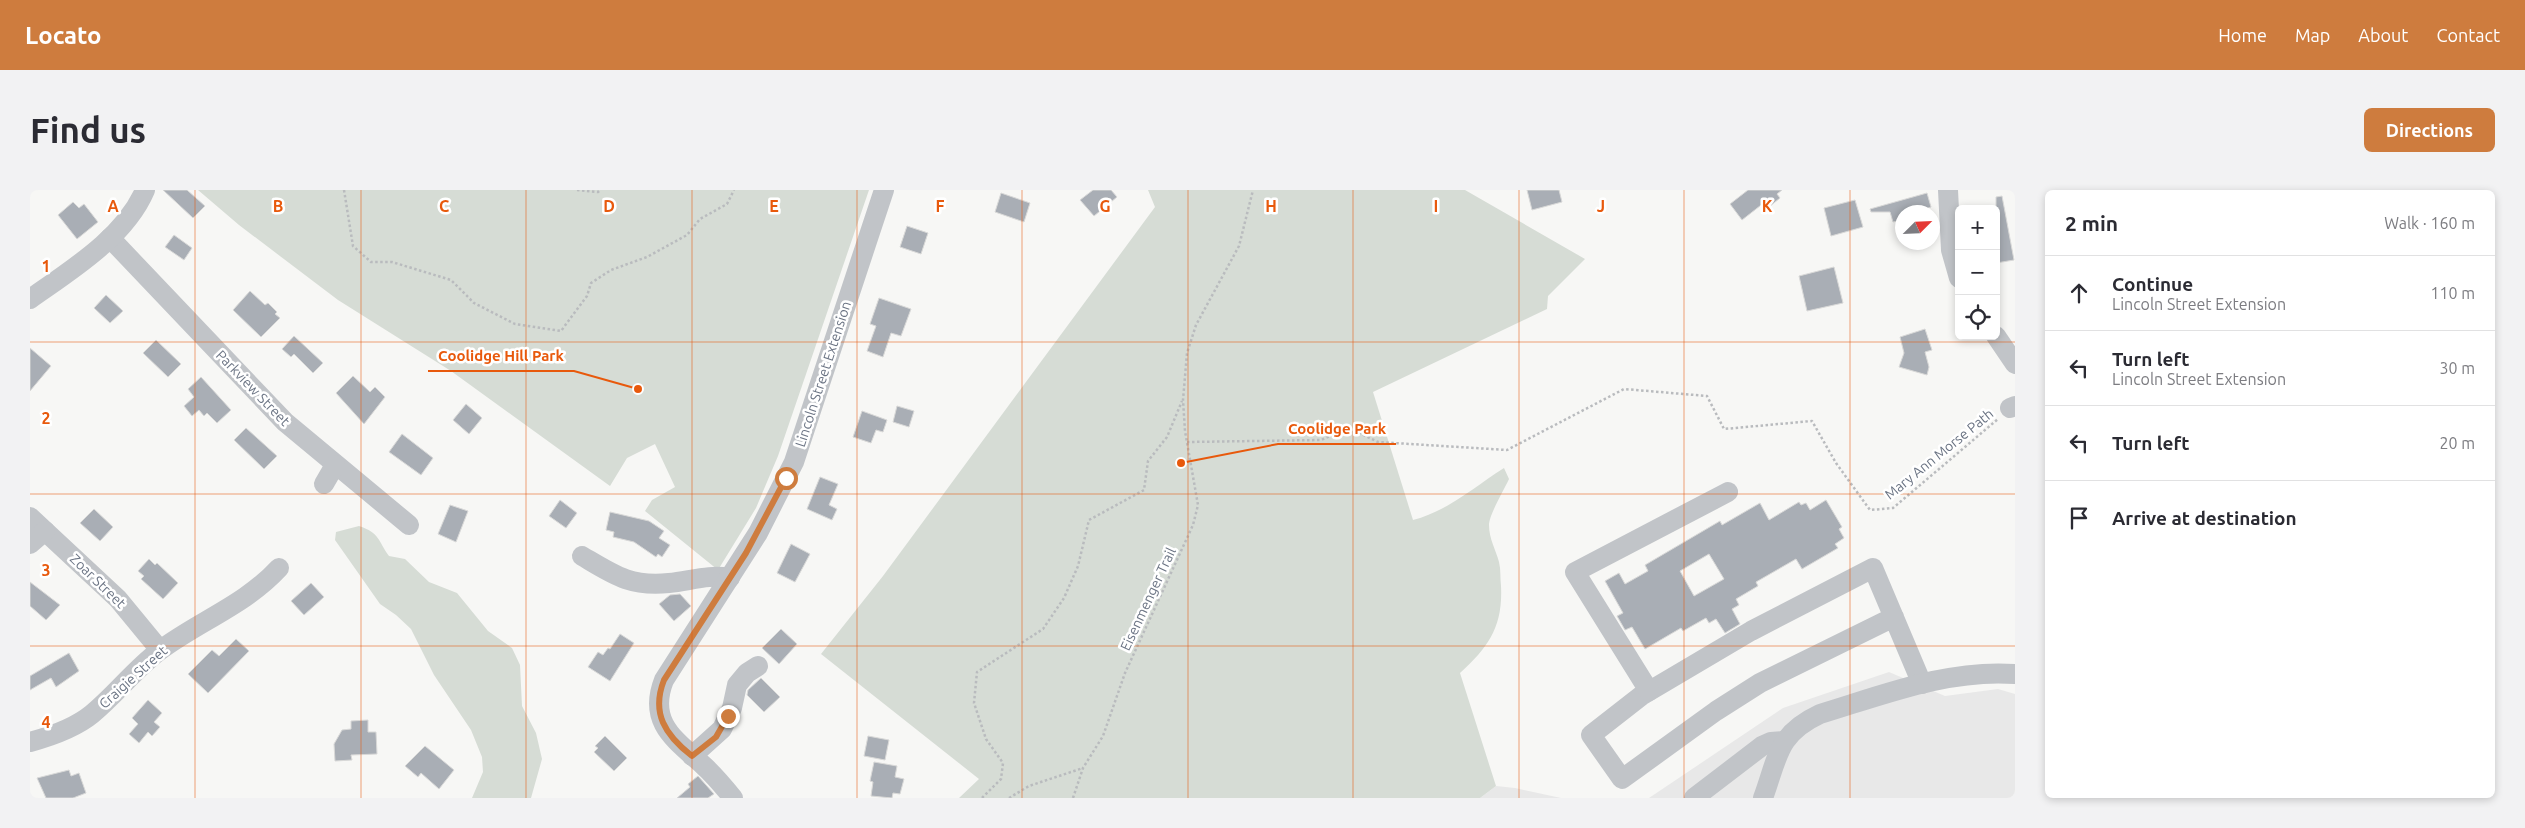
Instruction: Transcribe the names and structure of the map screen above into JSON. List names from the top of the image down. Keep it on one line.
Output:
{"streets":{"street":["Lincoln Street Extension","Parkview Street","Zoar Street","Craigie Street"],"path":["Mary Ann Morse Path","Eisenmenger Trail"]},"crossings":[["Mary Ann Morse Path","Eisenmenger Trail"],["Zoar Street","Craigie Street"]],"places":["Coolidge Hill Park","Coolidge Park"],"north":"top right","page":{"header":"Locato","nav":["Home","Map","About","Contact"],"buttons":"Directions","title":"Find us","heading":["2 min","Walk · 160 m"],"map_buttons":["+","−"],"list":[["Continue","Lincoln Street Extension","110 m"],["Turn left","Lincoln Street Extension","30 m"],["Turn left","20 m"],"Arrive at destination"]},"grid":{"columns":["A","B","C","D","E","F","G","H","I","J","K"],"rows":["1","2","3","4"]}}
